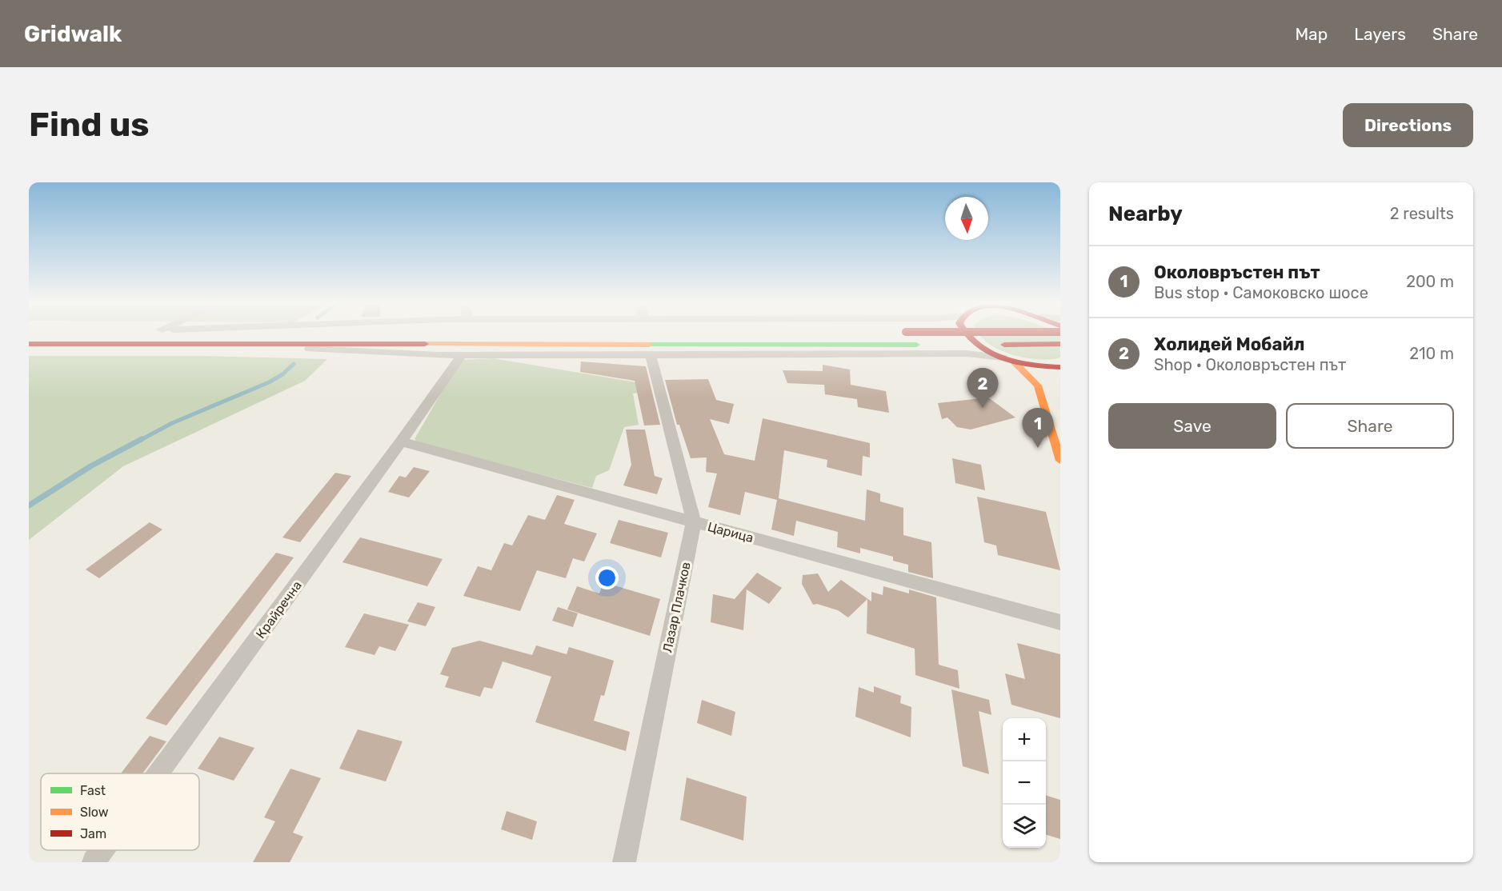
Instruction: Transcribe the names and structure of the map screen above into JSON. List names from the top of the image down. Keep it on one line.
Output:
{"streets":{"street":["Царица","Лазар Плачков","Крайречна"]},"crossings":[["Царица","Лазар Плачков"],["Царица","Крайречна"]],"legend":["Fast","Slow","Jam"],"north":"bottom","page":{"header":"Gridwalk","nav":["Map","Layers","Share"],"buttons":["Directions",["Save","Share"]],"title":"Find us","heading":["Nearby","2 results"],"list":[{"mark":"1","name":"Околовръстен път","note":"Bus stop · Самоковско шосе","value":"200 m"},{"mark":"2","name":"Холидей Мобайл","note":"Shop · Околовръстен път","value":"210 m"}],"pins":["2","1"],"map_buttons":["+","−"]}}
